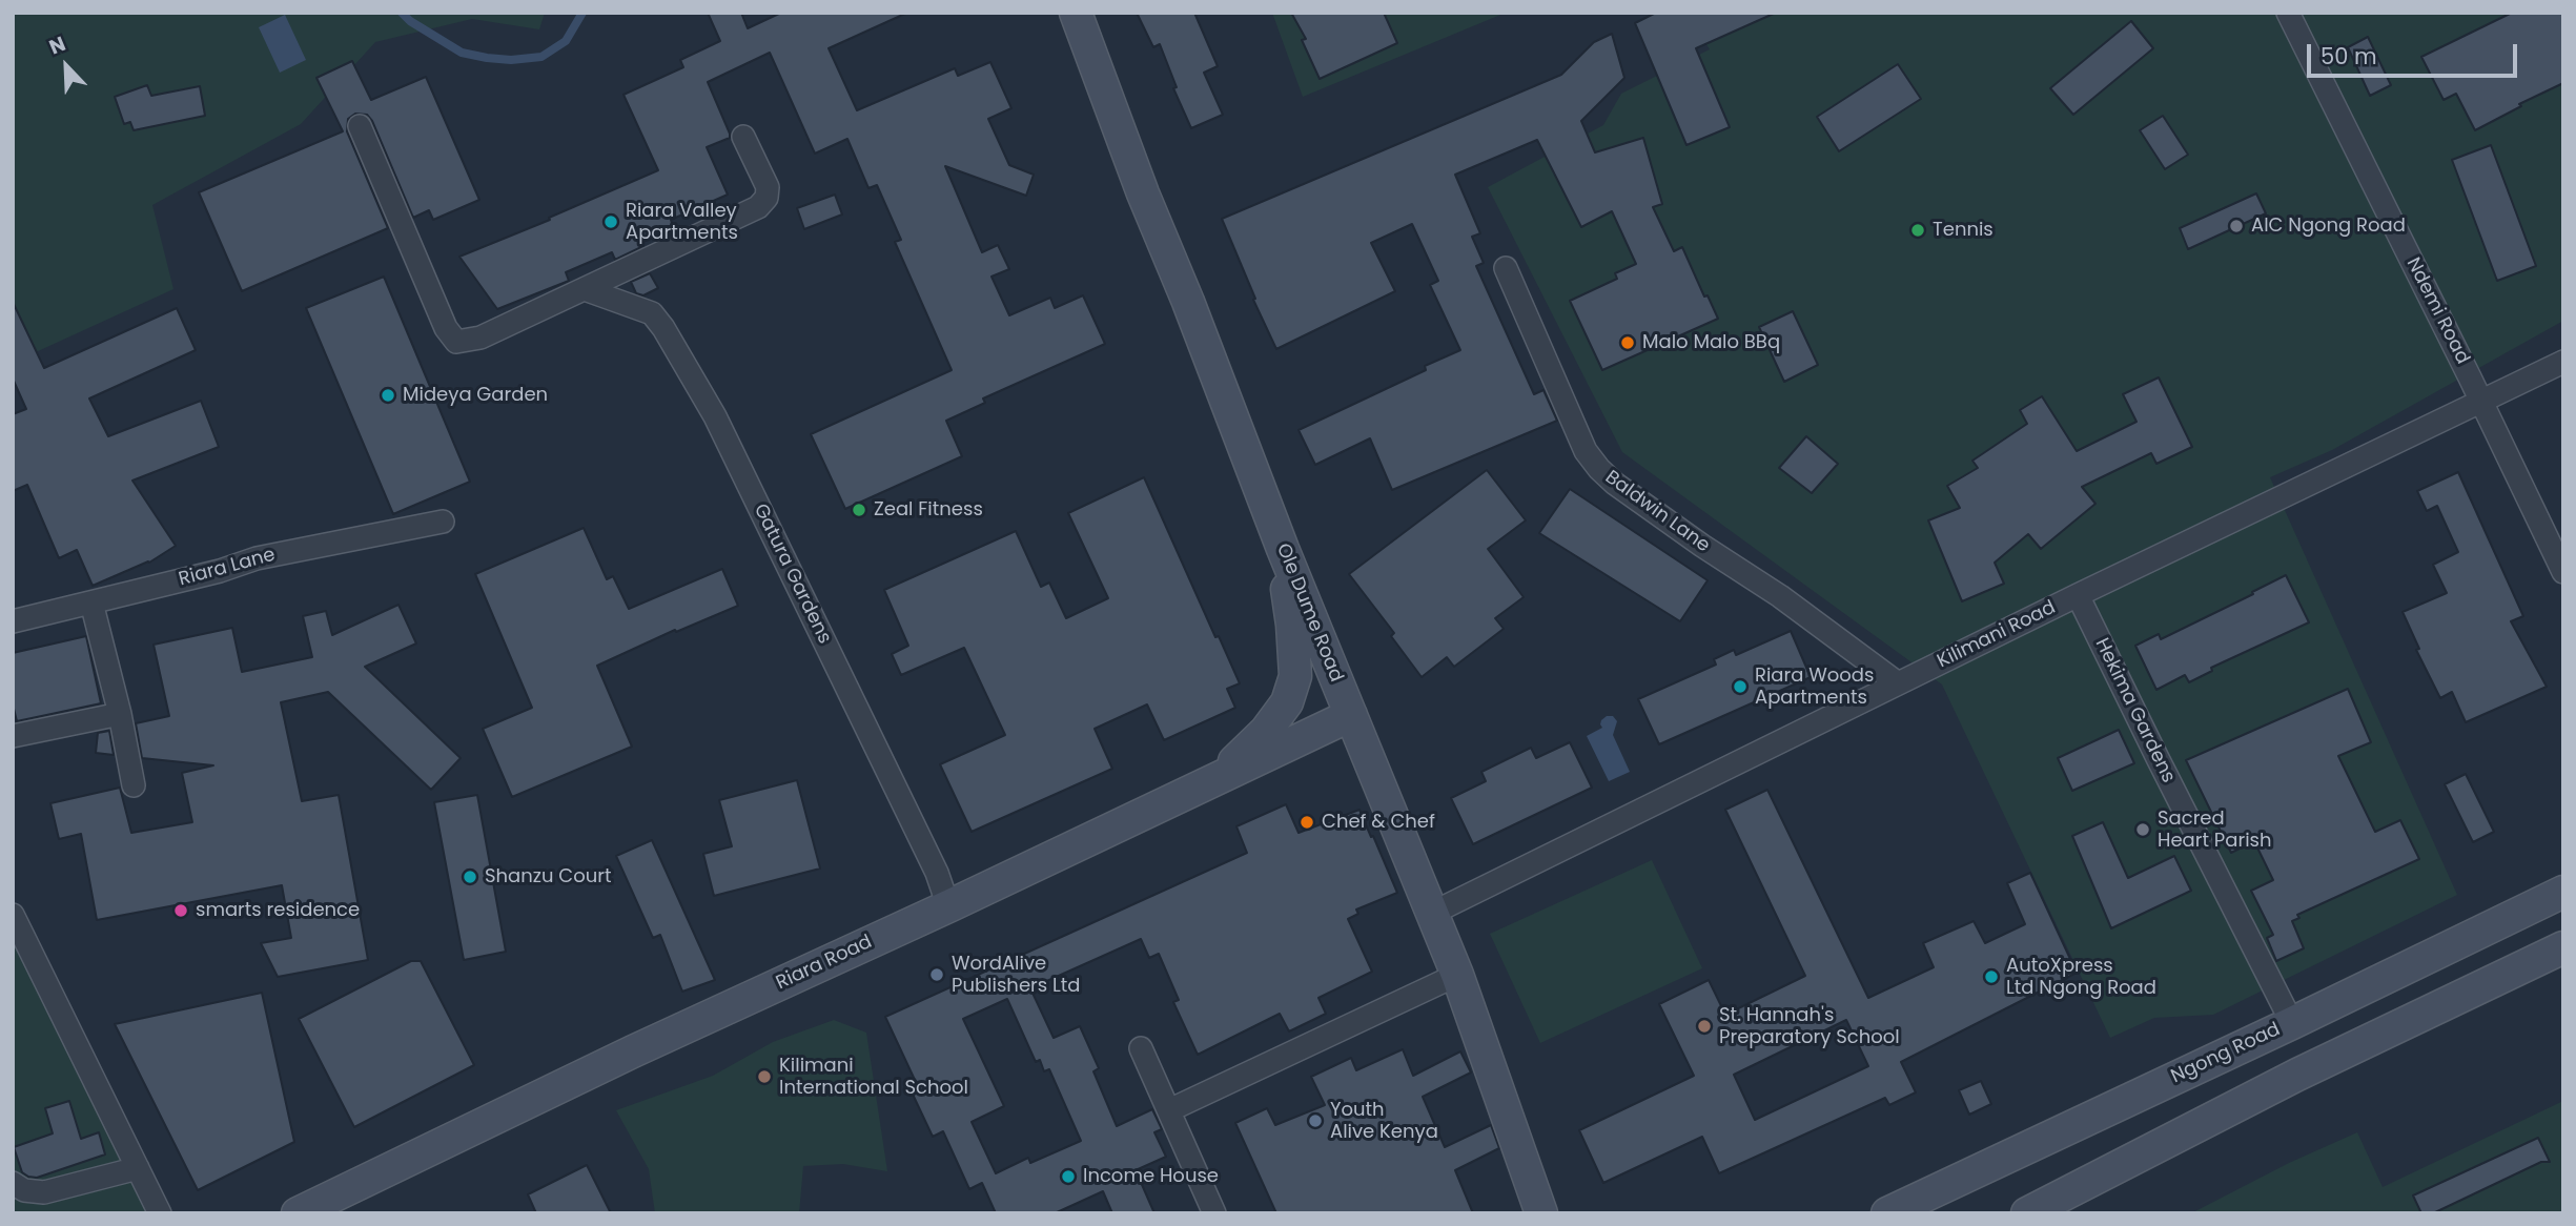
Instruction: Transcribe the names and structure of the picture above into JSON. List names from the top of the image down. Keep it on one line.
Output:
{"streets":{"street":["Ndemi Road","Baldwin Lane","Riara Lane","Gatura Gardens","Ole Dume Road","Kilimani Road","Hekima Gardens","Riara Road","Ngong Road"]},"crossings":[["Ndemi Road","Kilimani Road"],["Baldwin Lane","Kilimani Road"],["Gatura Gardens","Riara Road"],["Ole Dume Road","Kilimani Road"],["Ole Dume Road","Riara Road"],["Kilimani Road","Hekima Gardens"],["Hekima Gardens","Ngong Road"]],"places":["Riara Valley Apartments","AIC Ngong Road","Tennis","Malo Malo BBq","Mideya Garden","Zeal Fitness","Riara Woods Apartments","Chef & Chef","Sacred Heart Parish","Shanzu Court","smarts residence","WordAlive Publishers Ltd","AutoXpress Ltd Ngong Road","St. Hannah's Preparatory School","Kilimani International School","Youth Alive Kenya","Income House"],"scale_bar":"50 m","north":"top left"}
